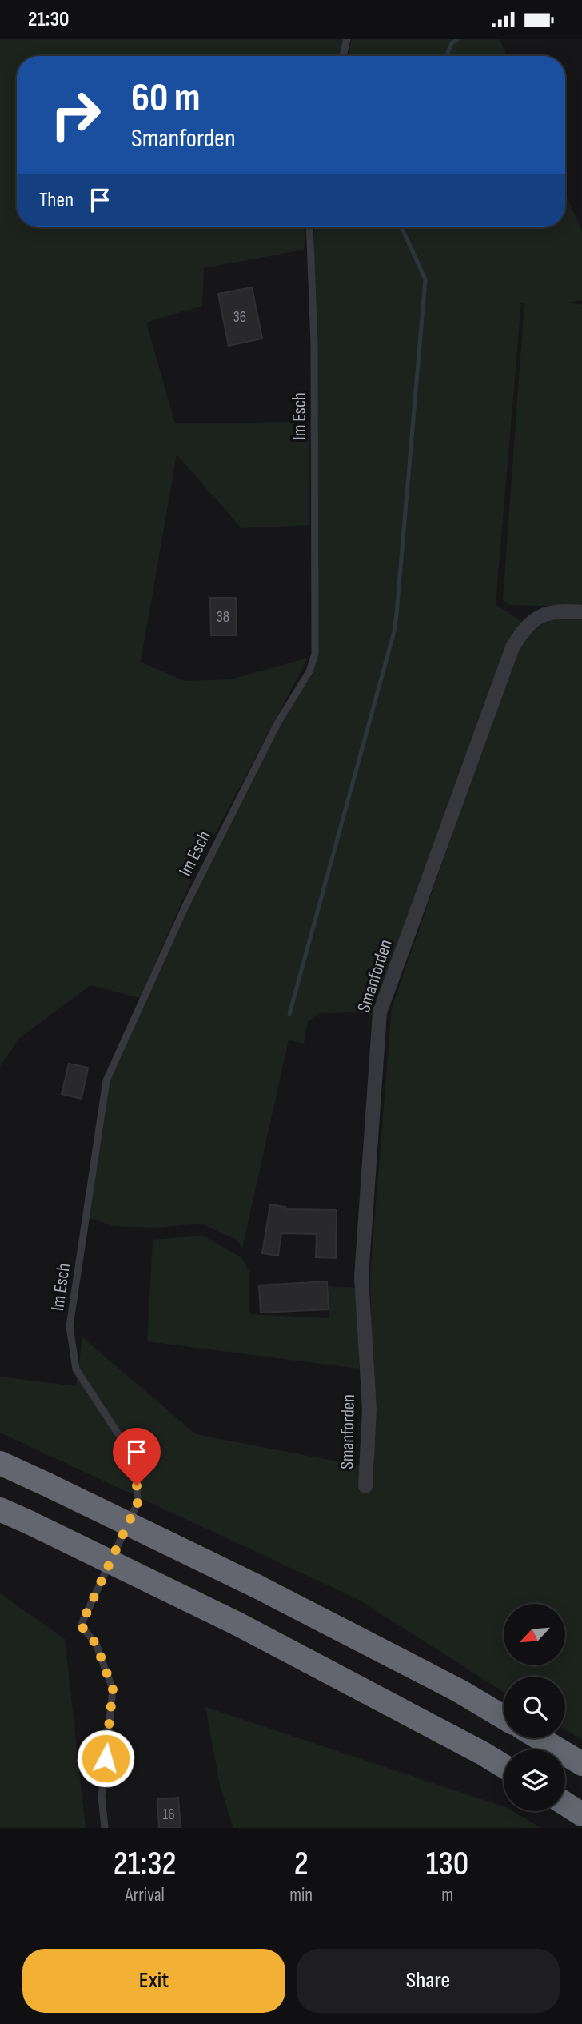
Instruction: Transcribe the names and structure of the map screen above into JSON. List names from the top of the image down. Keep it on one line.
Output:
{"streets":{"street":["Smanforden"],"lane":["Im Esch"]},"house_numbers":["36","38","16"],"north":"bottom left","page":{"status":"21:30","turn":["60 m","Smanforden"],"then":"Then","eta":["21:32","Arrival","2","min","130","m"],"buttons":["Exit","Share"]}}
